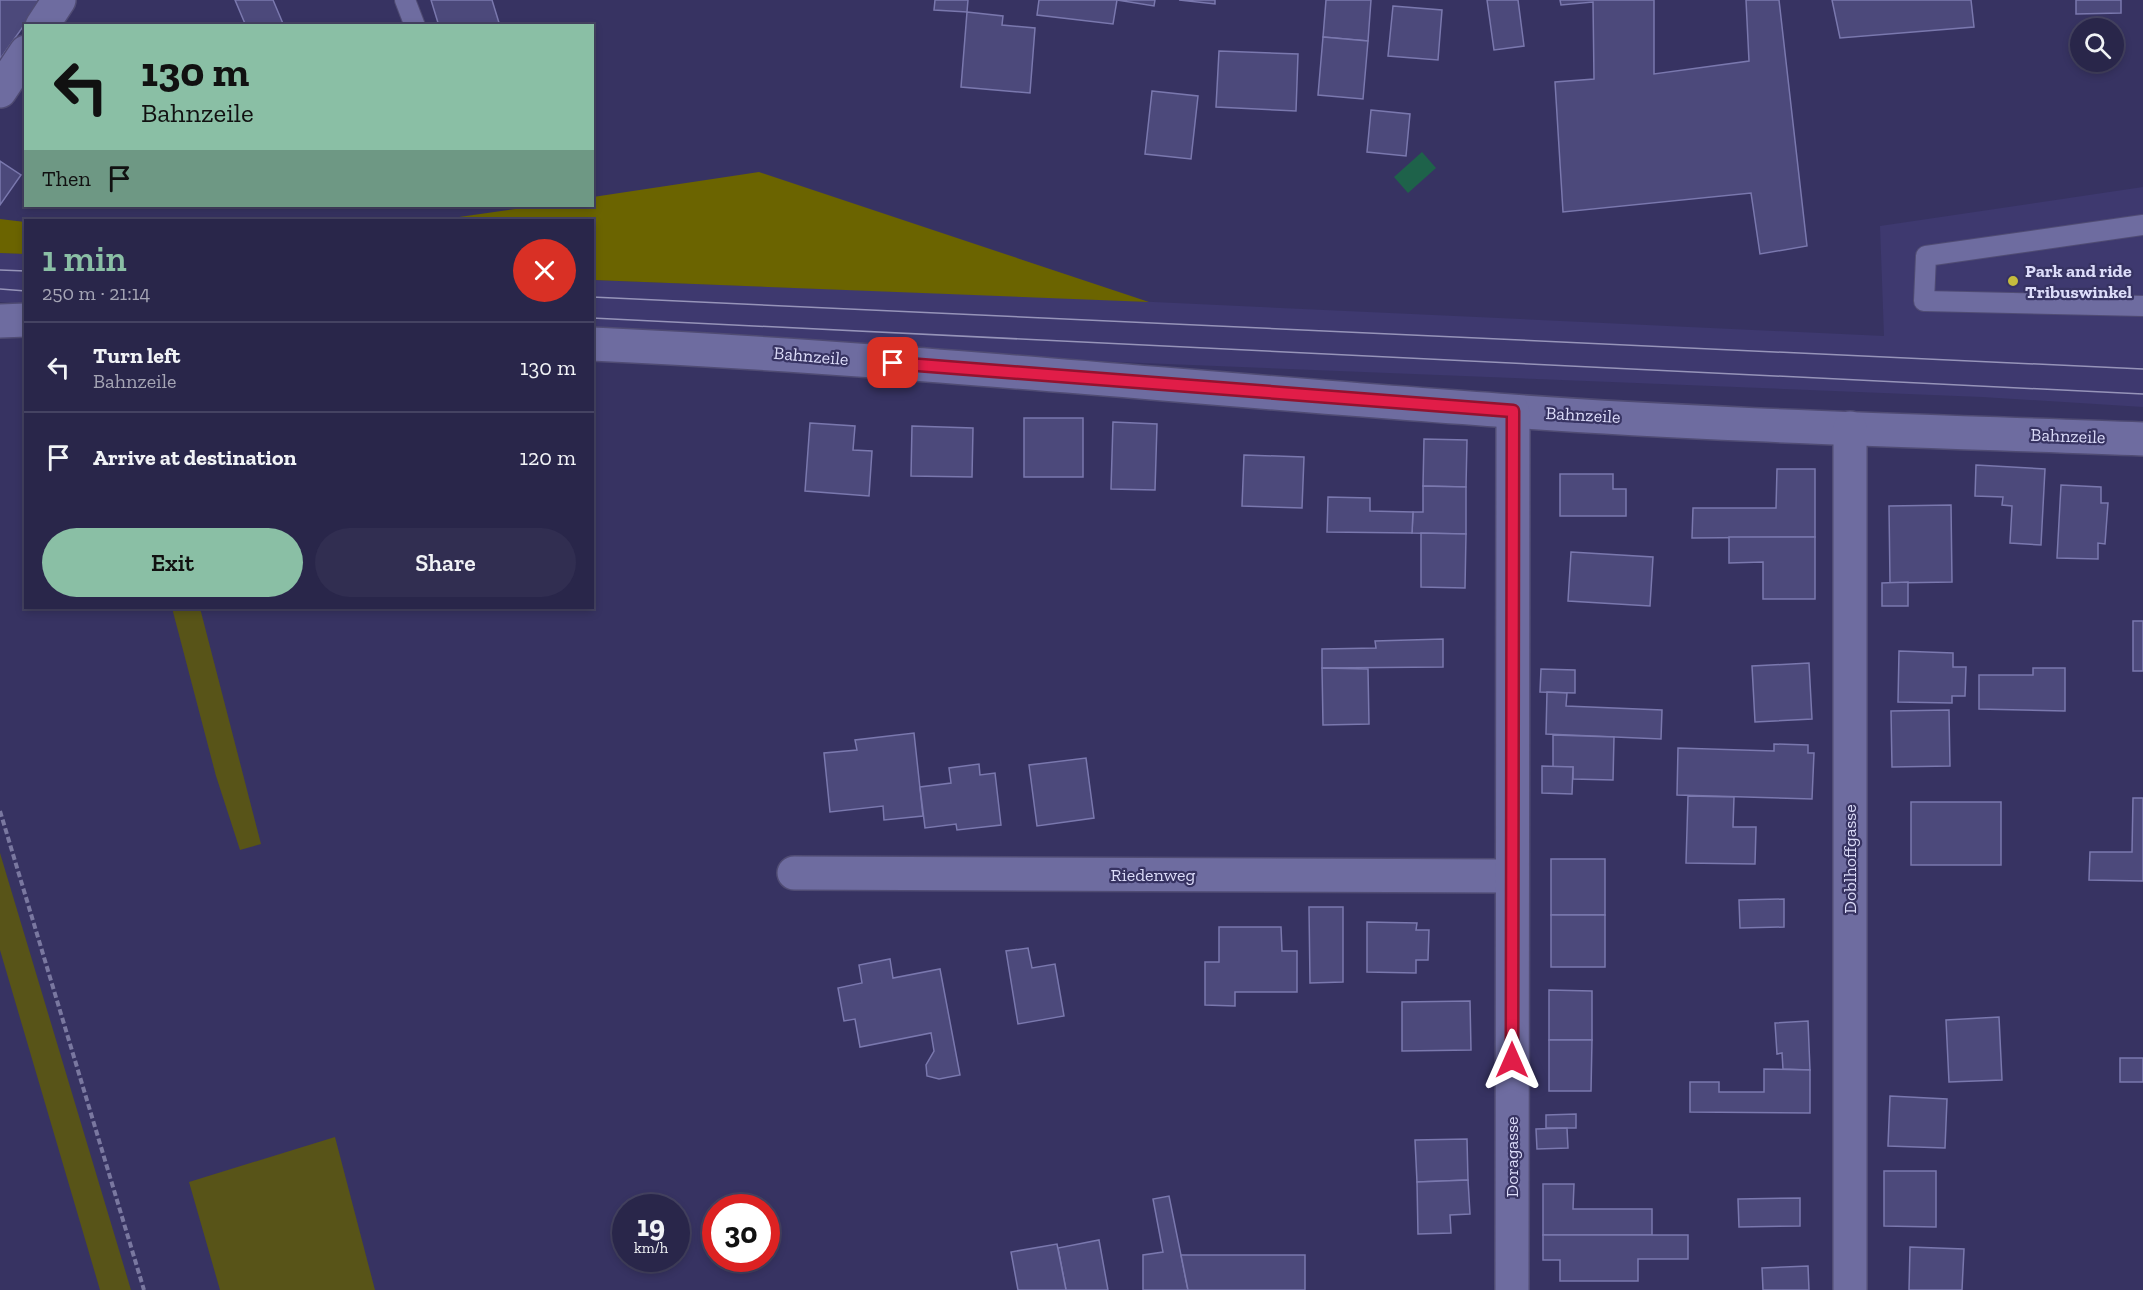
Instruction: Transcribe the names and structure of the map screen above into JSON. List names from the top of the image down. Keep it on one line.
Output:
{"streets":{"street":["Bahnzeile","Doblhoffgasse","Riedenweg","Doragasse"]},"crossings":[["Bahnzeile","Doblhoffgasse"],["Bahnzeile","Doragasse"],["Riedenweg","Doragasse"]],"places":["Park and ride Tribuswinkel"],"page":{"turn":["130 m","Bahnzeile"],"then":"Then","heading":["1 min","250 m · 21:14"],"list":[{"name":"Turn left","note":"Bahnzeile","value":"130 m"},{"name":"Arrive at destination","value":"120 m"}],"buttons":["Exit","Share"],"speed":"19 km/h","limit":"30"}}
